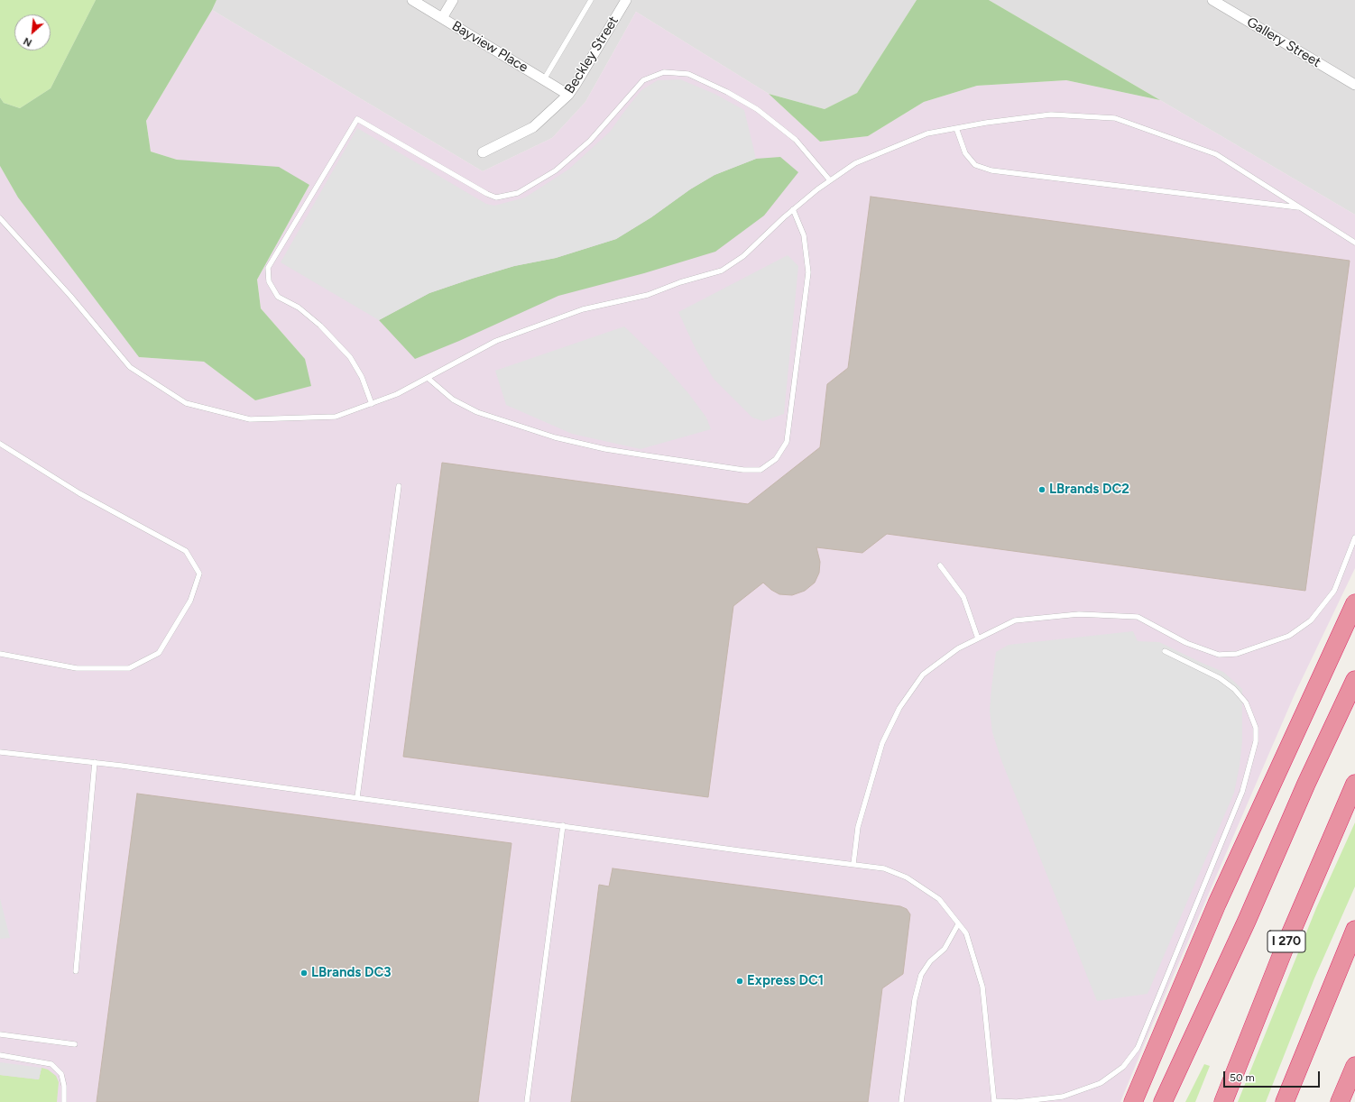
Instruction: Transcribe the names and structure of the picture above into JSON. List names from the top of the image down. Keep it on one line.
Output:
{"streets":{"highway":["I 270"],"street":["Gallery Street","Bayview Place","Beckley Street"]},"crossings":[["Bayview Place","Beckley Street"]],"places":["LBrands DC2","LBrands DC3","Express DC1"],"scale_bar":"50 m","north":"bottom left"}
